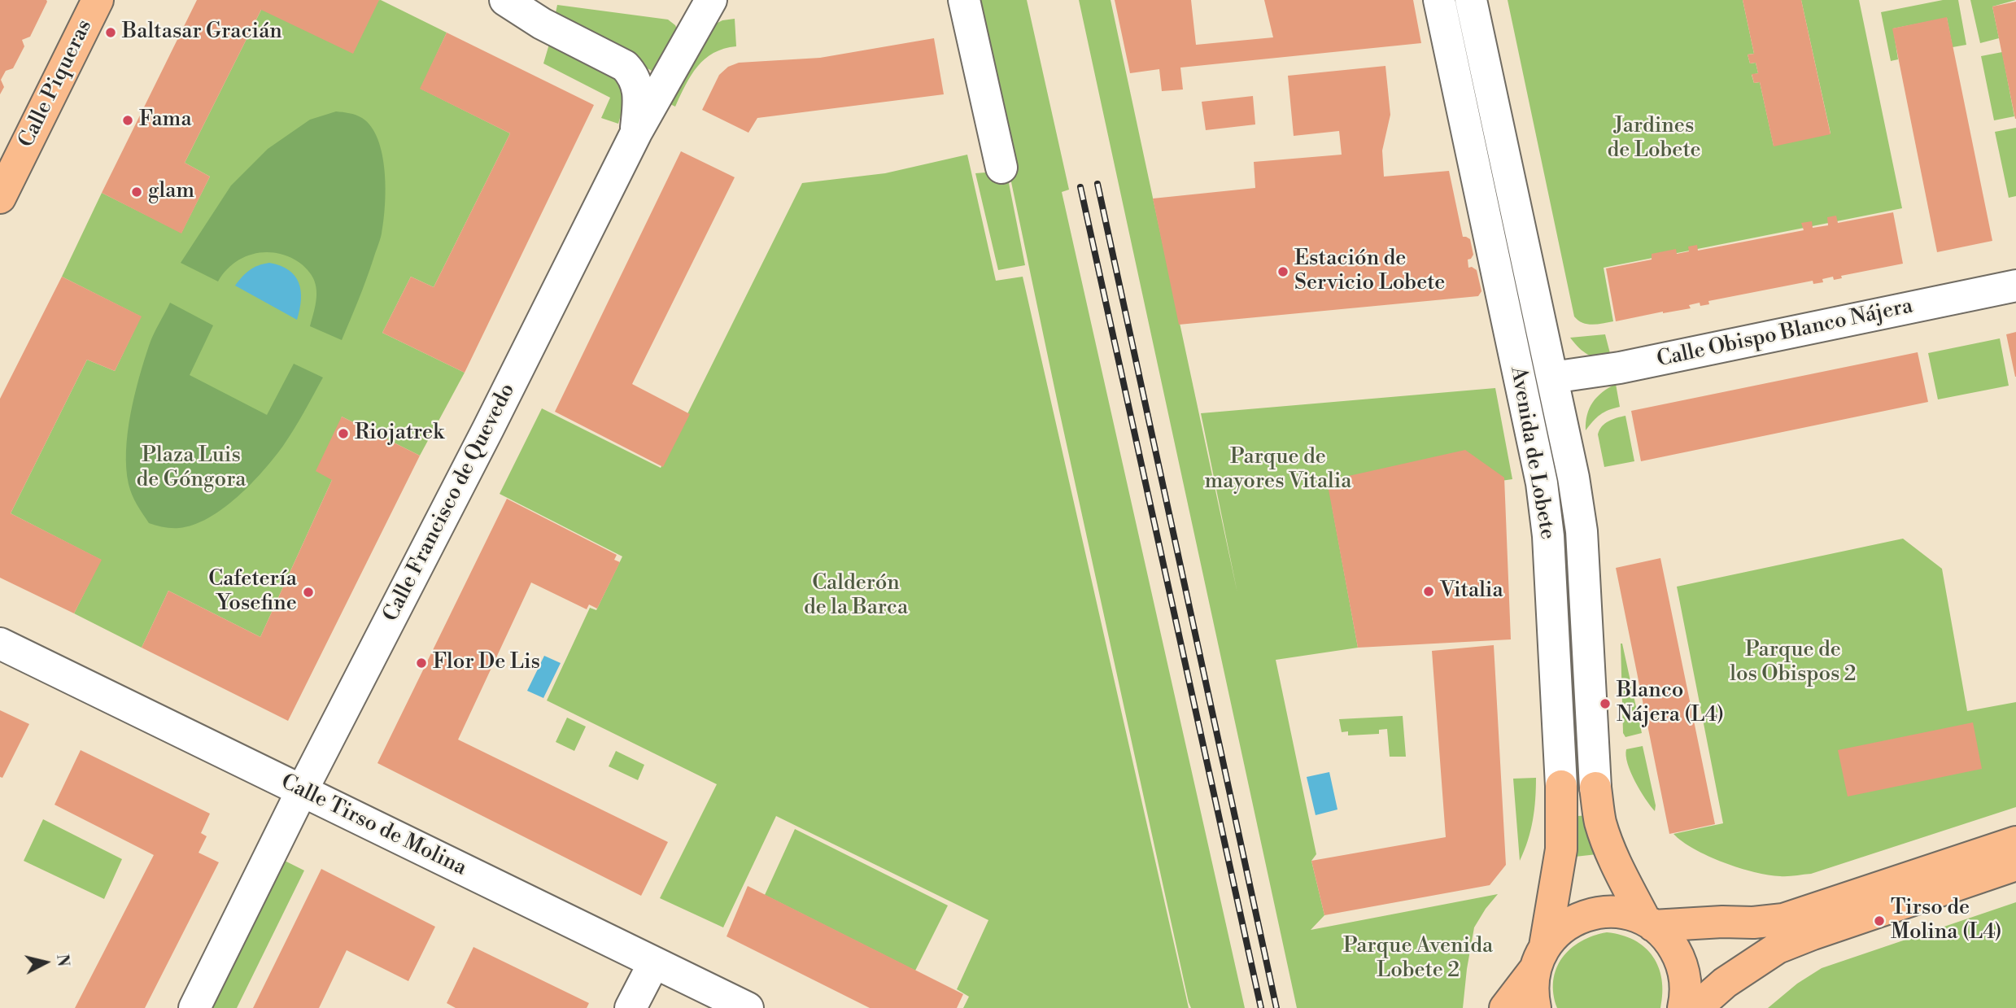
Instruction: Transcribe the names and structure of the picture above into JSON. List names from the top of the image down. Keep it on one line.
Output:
{"streets":{"main road":["Calle Piqueras","Avenida de Lobete"],"street":["Calle Obispo Blanco Nájera","Calle Francisco de Quevedo","Calle Tirso de Molina"]},"crossings":[["Calle Obispo Blanco Nájera","Avenida de Lobete"],["Calle Francisco de Quevedo","Calle Tirso de Molina"]],"parks":["Jardines de Lobete","Plaza Luis de Góngora","Parque de mayores Vitalia","Calderón de la Barca","Parque de los Obispos 2","Parque Avenida Lobete 2"],"places":["Baltasar Gracián","Fama","glam","Estación de Servicio Lobete","Riojatrek","Vitalia","Cafetería Yosefine","Flor De Lis","Blanco Nájera (L4)","Tirso de Molina (L4)"],"north":"right"}
